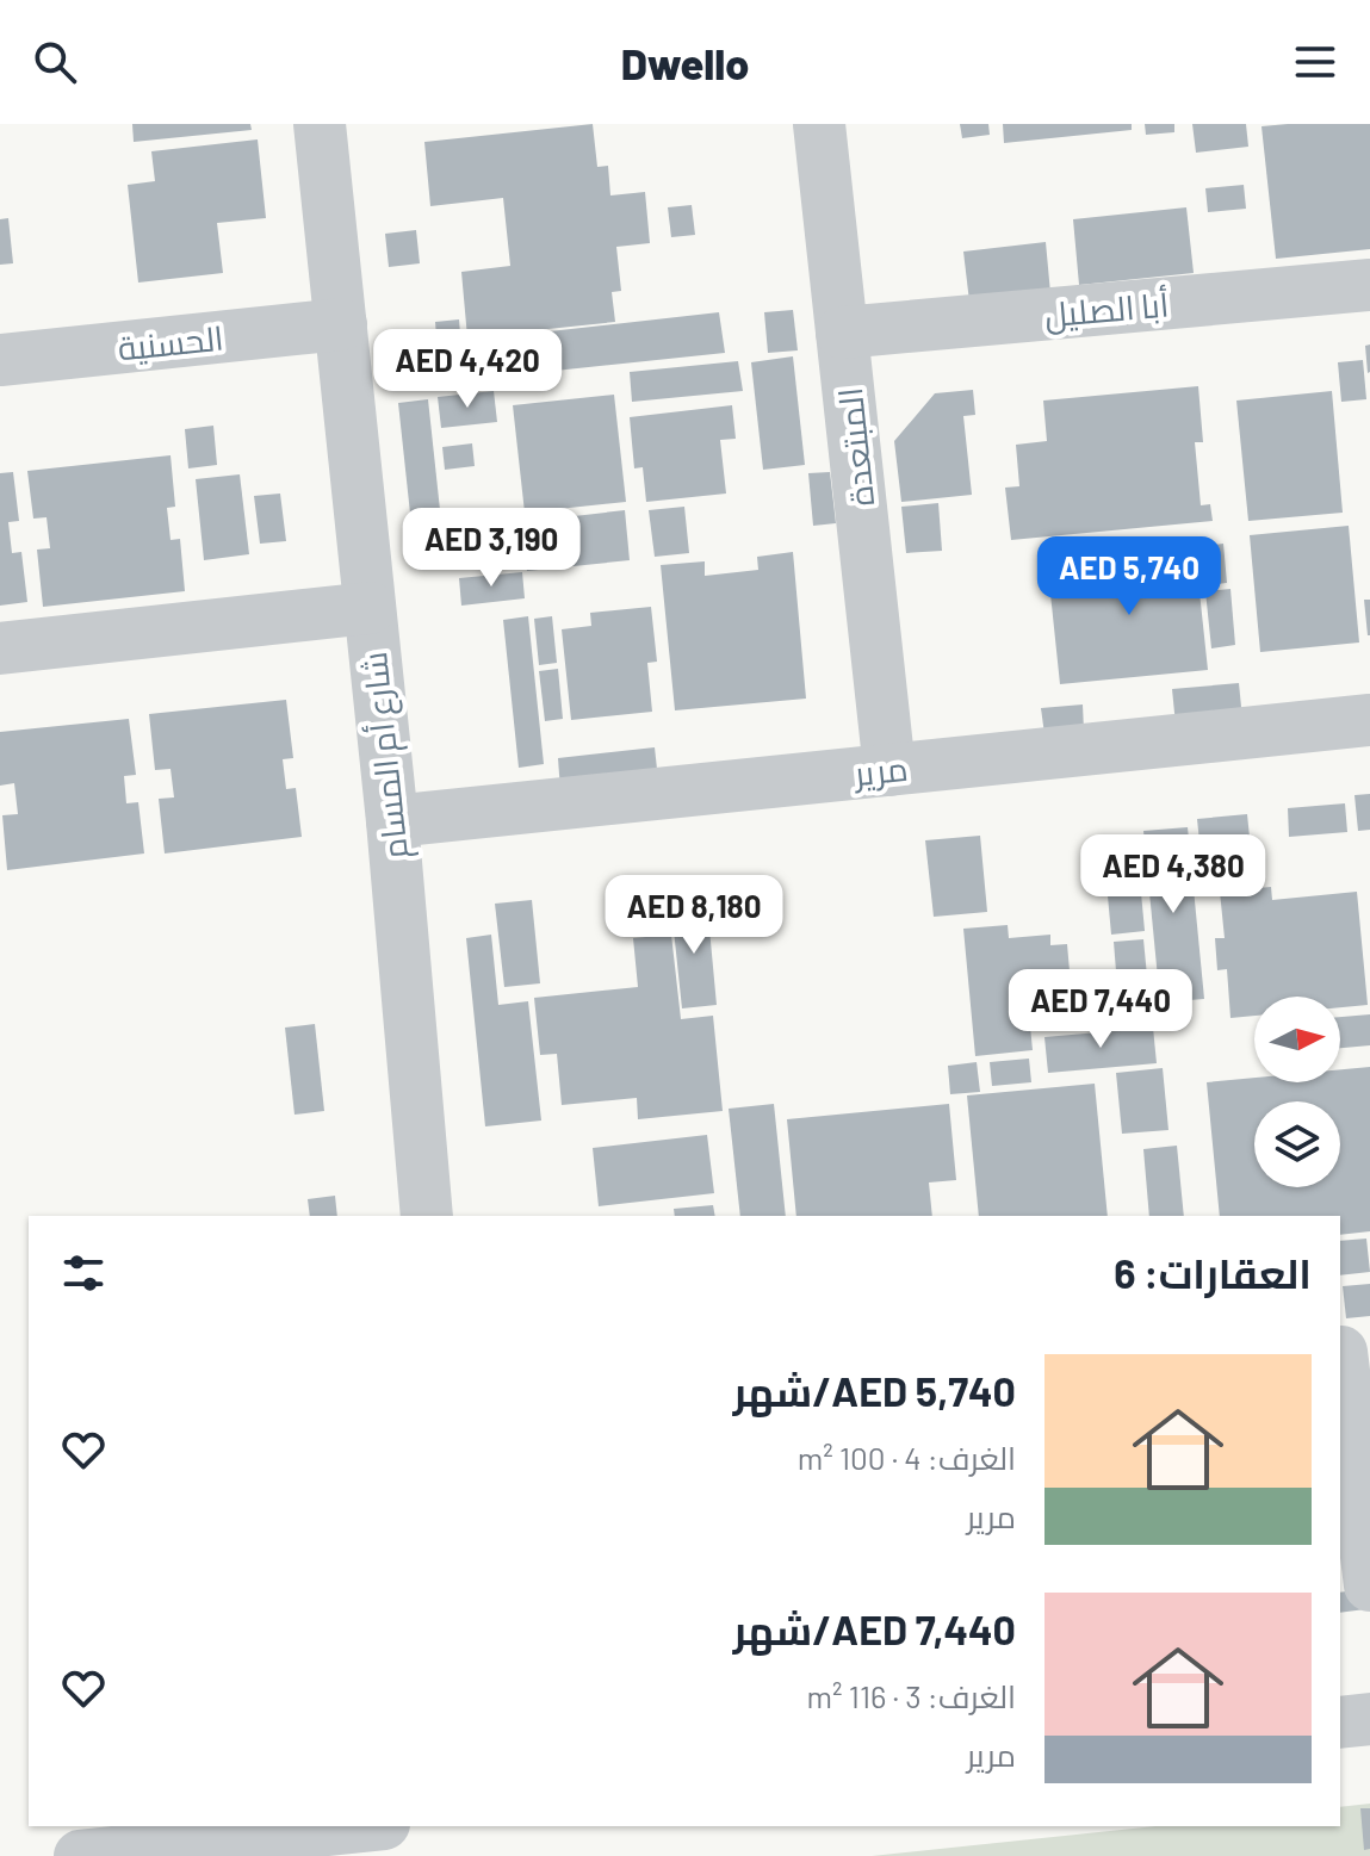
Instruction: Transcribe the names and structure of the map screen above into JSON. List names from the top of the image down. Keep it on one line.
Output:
{"streets":{"street":["أبا الصليل","الحسنية","المبتعدة","شارع أم المسام","مرير"]},"crossings":[["أبا الصليل","المبتعدة"],["الحسنية","شارع أم المسام"],["المبتعدة","مرير"],["شارع أم المسام","مرير"]],"north":"right","page":{"header":"Dwello","price":["AED 4,420","AED 3,190","AED 5,740","AED 4,380","AED 8,180","AED 7,440"],"heading":"العقارات: 6","list":[{"name":"AED 5,740/شهر","note":"الغرف: 4 · 100 m² · مرير"},{"name":"AED 7,440/شهر","note":"الغرف: 3 · 116 m² · مرير"}]}}
